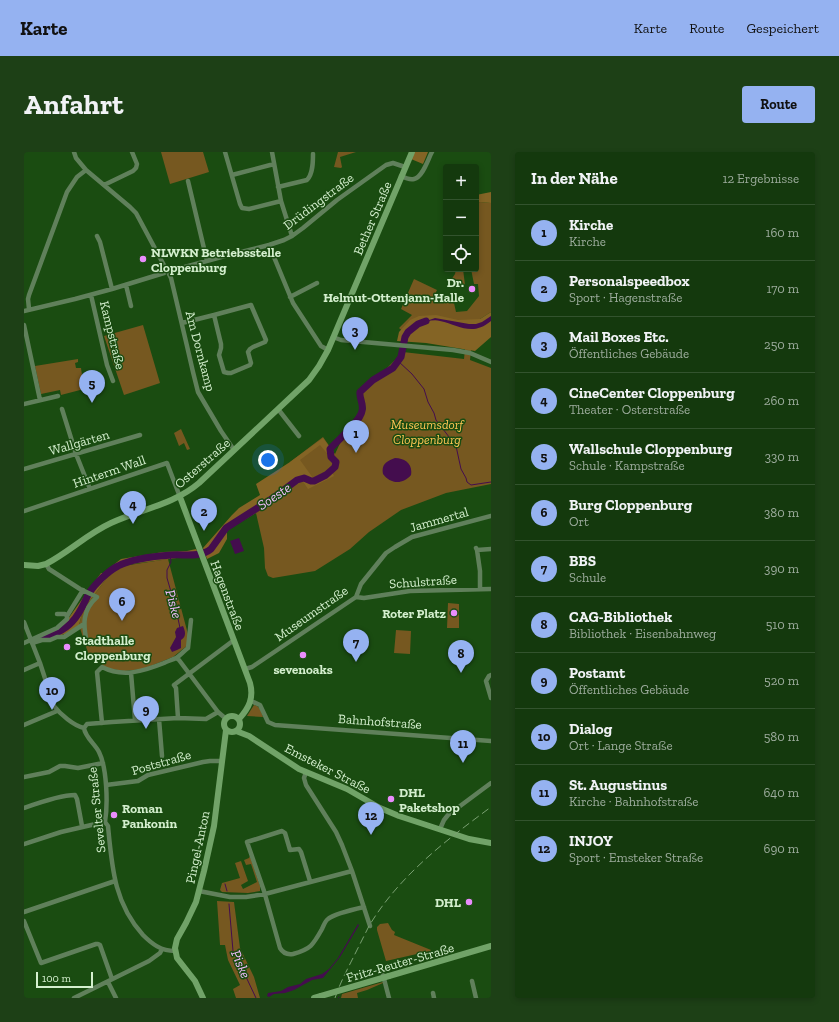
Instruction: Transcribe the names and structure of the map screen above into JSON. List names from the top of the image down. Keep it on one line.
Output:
{"streets":{"street":["Drüdingstraße","Bether Straße","Kampstraße","Am Dornkamp","Wallgärten","Osterstraße","Hinterm Wall","Jammertal","Schulstraße","Hagenstraße","Museumstraße","Bahnhofstraße","Poststraße","Emsteker Straße","Sevelter Straße","Pingel-Anton","Fritz-Reuter-Straße"]},"crossings":[["Drüdingstraße","Bether Straße"],["Drüdingstraße","Kampstraße"],["Drüdingstraße","Am Dornkamp"],["Bether Straße","Osterstraße"],["Am Dornkamp","Osterstraße"],["Osterstraße","Hinterm Wall"],["Osterstraße","Hagenstraße"],["Hinterm Wall","Hagenstraße"],["Jammertal","Museumstraße"],["Schulstraße","Museumstraße"],["Hagenstraße","Museumstraße"],["Hagenstraße","Bahnhofstraße"],["Poststraße","Sevelter Straße"],["Poststraße","Pingel-Anton"],["Emsteker Straße","Pingel-Anton"]],"water":["Soeste","Piske"],"parks":["Museumsdorf Cloppenburg"],"places":["NLWKN Betriebsstelle Cloppenburg","Dr. Helmut-Ottenjann-Halle","Roter Platz","Stadthalle Cloppenburg","sevenoaks","DHL Paketshop","Roman Pankonin","DHL"],"scale_bar":"100 m","page":{"header":"Karte","nav":["Karte","Route","Gespeichert"],"buttons":"Route","title":"Anfahrt","heading":["In der Nähe","12 Ergebnisse"],"map_buttons":["+","−"],"list":[{"mark":"1","name":"Kirche","note":"Kirche","value":"160 m"},{"mark":"2","name":"Personalspeedbox","note":"Sport · Hagenstraße","value":"170 m"},{"mark":"3","name":"Mail Boxes Etc.","note":"Öffentliches Gebäude","value":"250 m"},{"mark":"4","name":"CineCenter Cloppenburg","note":"Theater · Osterstraße","value":"260 m"},{"mark":"5","name":"Wallschule Cloppenburg","note":"Schule · Kampstraße","value":"330 m"},{"mark":"6","name":"Burg Cloppenburg","note":"Ort","value":"380 m"},{"mark":"7","name":"BBS","note":"Schule","value":"390 m"},{"mark":"8","name":"CAG-Bibliothek","note":"Bibliothek · Eisenbahnweg","value":"510 m"},{"mark":"9","name":"Postamt","note":"Öffentliches Gebäude","value":"520 m"},{"mark":"10","name":"Dialog","note":"Ort · Lange Straße","value":"580 m"},{"mark":"11","name":"St. Augustinus","note":"Kirche · Bahnhofstraße","value":"640 m"},{"mark":"12","name":"INJOY","note":"Sport · Emsteker Straße","value":"690 m"}],"pins":["3","5","1","4","2","6","7","8","10","9","11","12"],"scale":"100 m"}}
